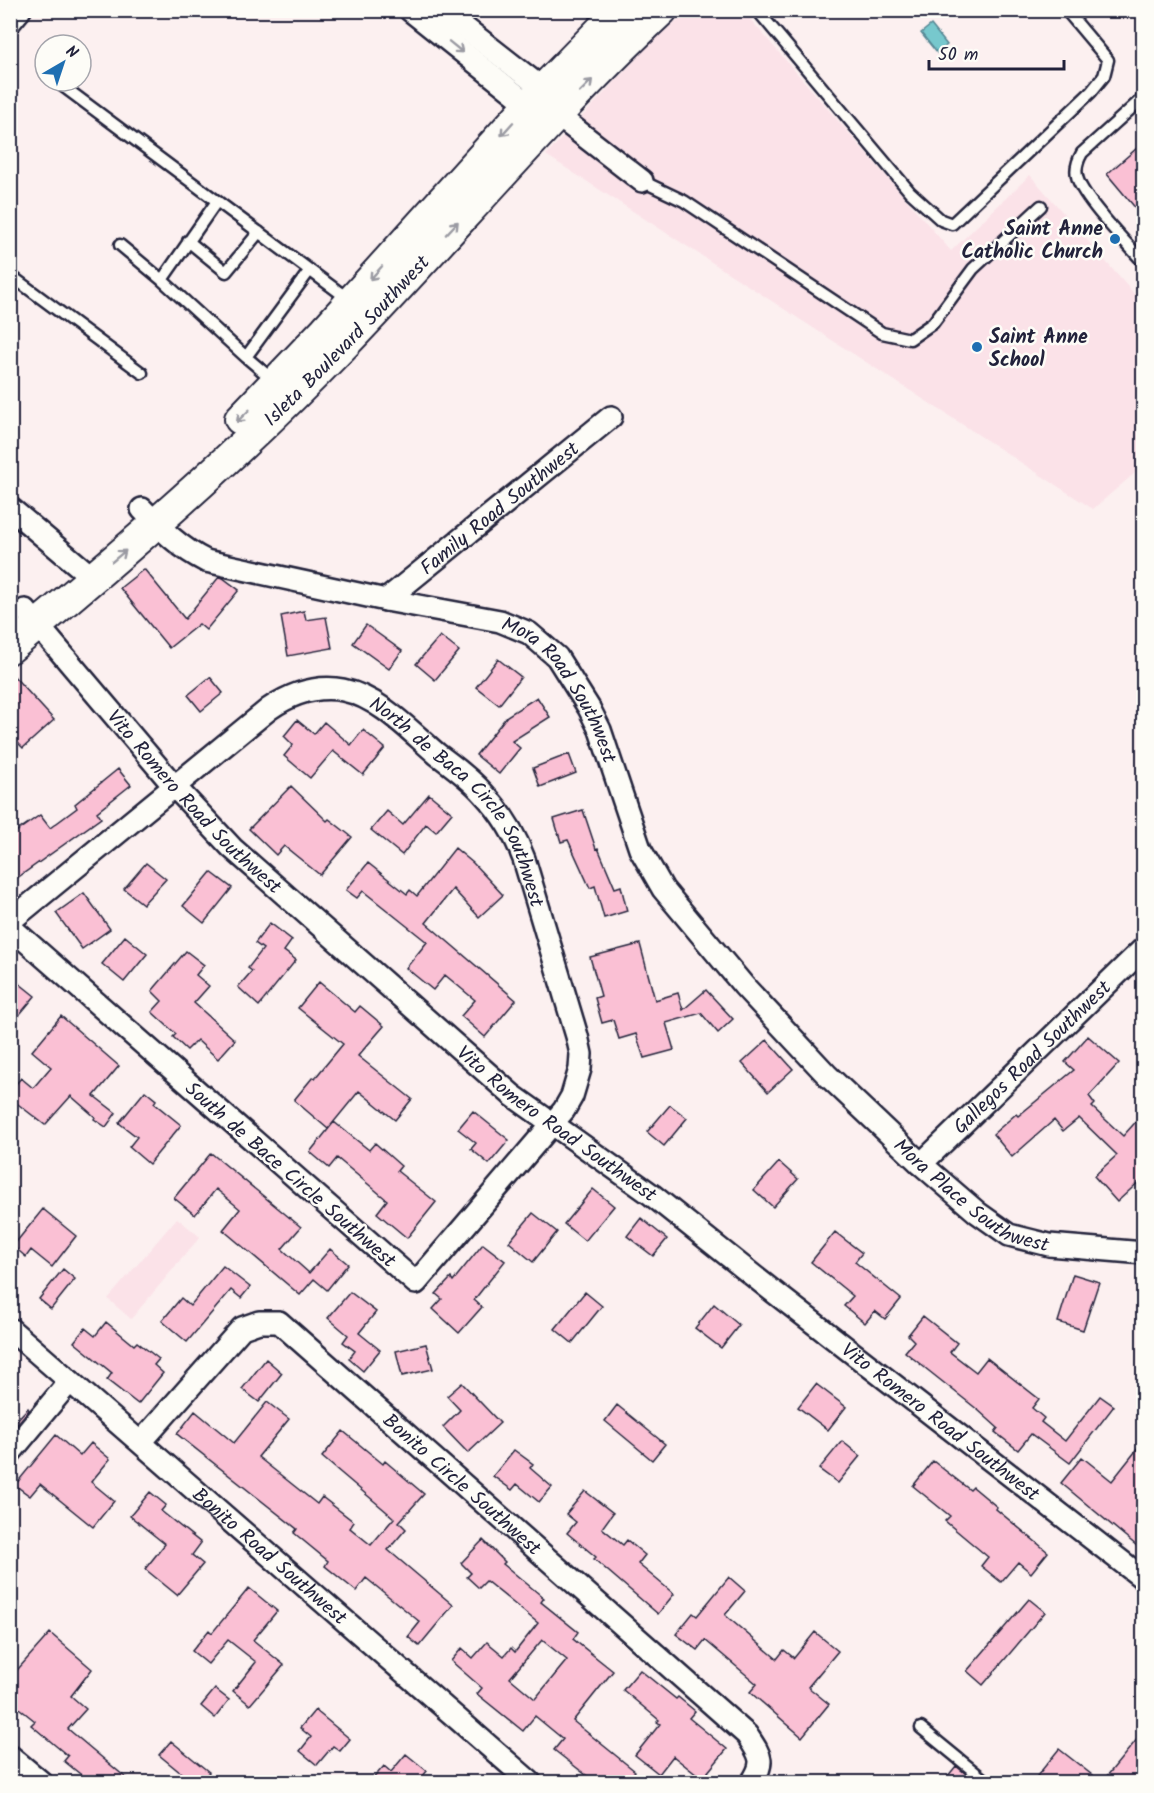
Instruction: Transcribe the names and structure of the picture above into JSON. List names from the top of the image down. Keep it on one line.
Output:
{"streets":{"main road":["Isleta Boulevard Southwest"],"street":["Family Road Southwest","Mora Road Southwest","Vito Romero Road Southwest","North de Baca Circle Southwest","Gallegos Road Southwest","South de Bace Circle Southwest","Mora Place Southwest","Bonito Circle Southwest","Bonito Road Southwest"]},"crossings":[["Isleta Boulevard Southwest","Mora Road Southwest"],["Isleta Boulevard Southwest","Vito Romero Road Southwest"],["Family Road Southwest","Mora Road Southwest"],["Mora Road Southwest","Mora Place Southwest"],["Vito Romero Road Southwest","North de Baca Circle Southwest"],["Vito Romero Road Southwest","South de Bace Circle Southwest"],["North de Baca Circle Southwest","South de Bace Circle Southwest"],["Gallegos Road Southwest","Mora Place Southwest"],["Bonito Circle Southwest","Bonito Road Southwest"]],"places":["Saint Anne Catholic Church","Saint Anne School"],"scale_bar":"50 m","north":"top right"}
